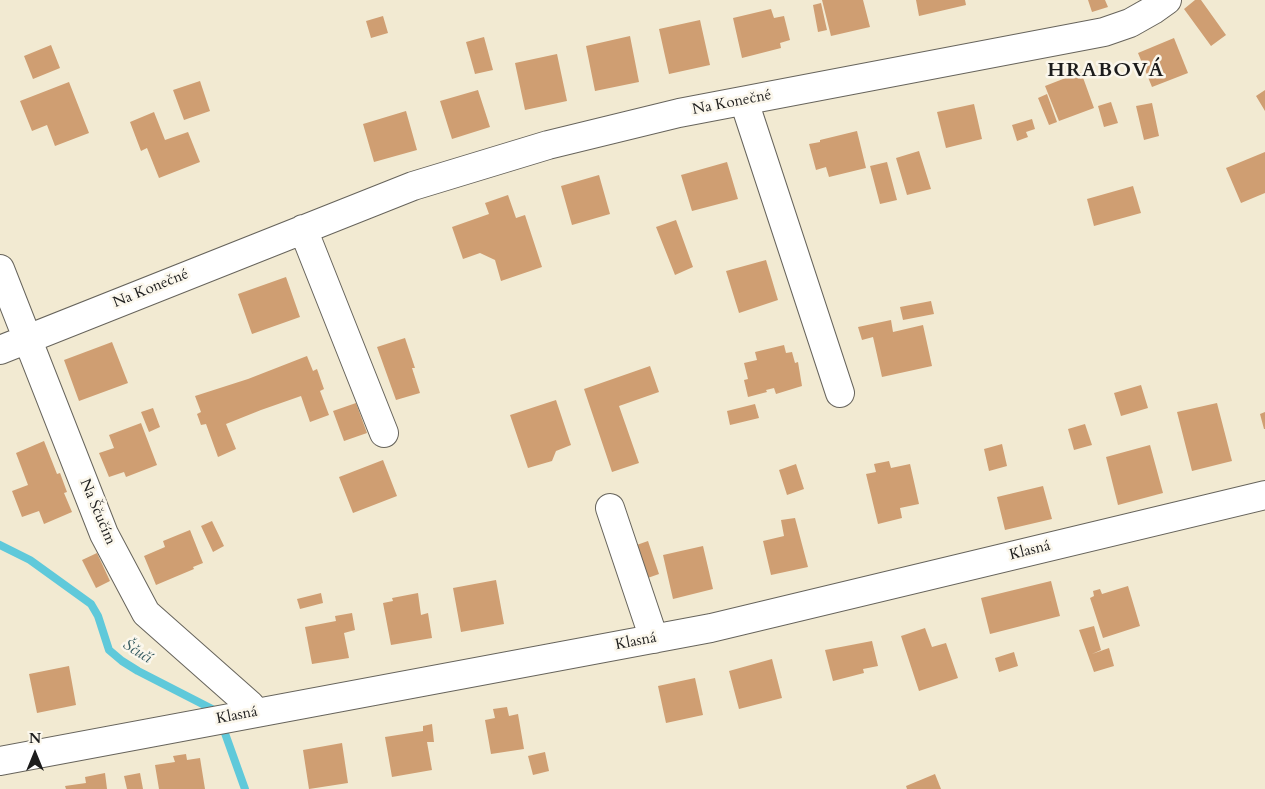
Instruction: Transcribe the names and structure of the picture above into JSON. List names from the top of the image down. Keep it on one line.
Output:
{"streets":{"street":["Na Konečné","Na Ščučím","Klasná"]},"crossings":[["Na Konečné","Na Ščučím"],["Na Ščučím","Klasná"]],"districts":["HRABOVÁ"],"water":["Ščučí"],"north":"top"}
